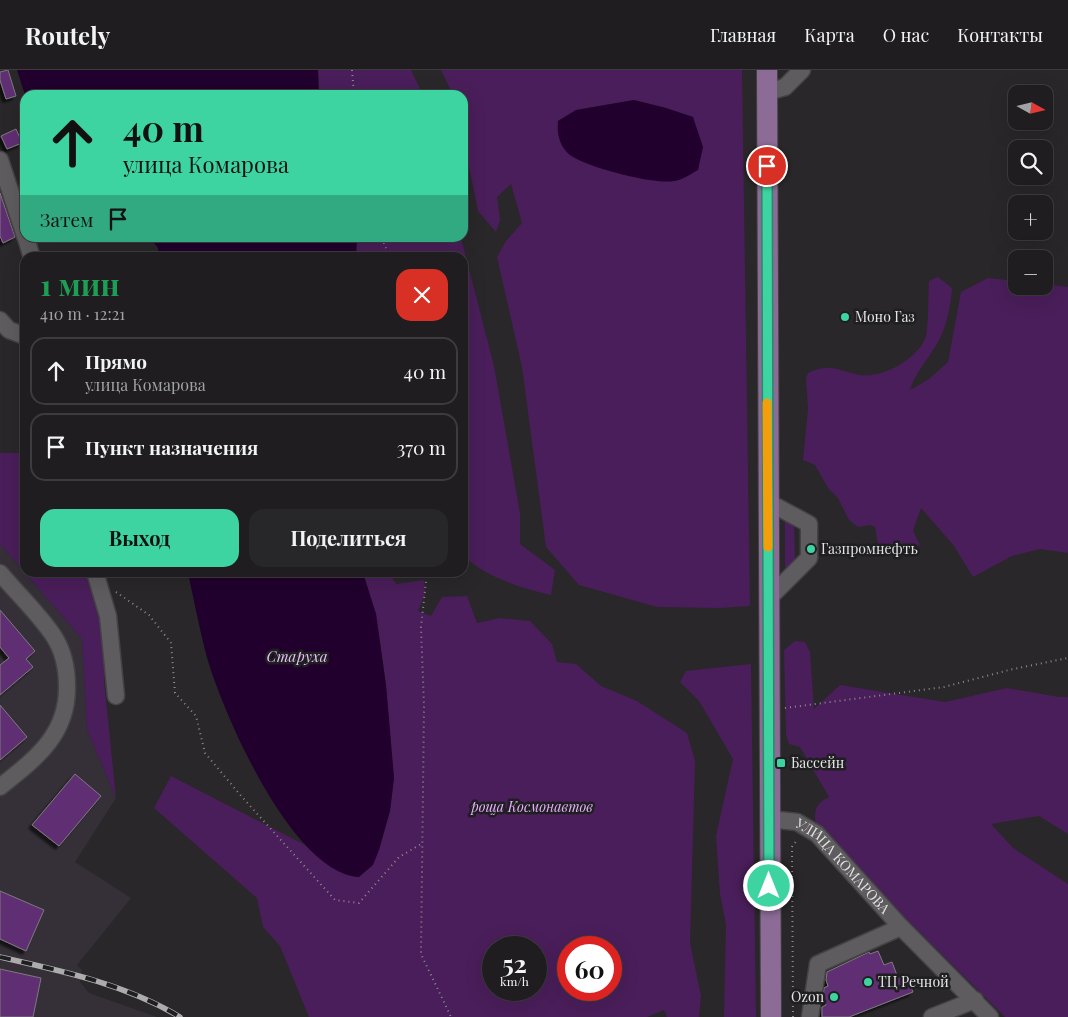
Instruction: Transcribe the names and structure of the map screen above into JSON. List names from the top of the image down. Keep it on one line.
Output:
{"streets":{"street":["УЛИЦА КОМАРОВА"]},"water":["Старуха"],"parks":["роща Космонавтов"],"places":{"other":["Моно Газ","Газпромнефть","ТЦ Речной","Ozon"],"transit":["Бассейн"]},"north":"right","page":{"header":"Routely","nav":["Главная","Карта","О нас","Контакты"],"map_buttons":["+","−"],"turn":["40 m","улица Комарова"],"then":"Затем","heading":["1 мин","410 m · 12:21"],"list":[{"name":"Прямо","note":"улица Комарова","value":"40 m"},{"name":"Пункт назначения","value":"370 m"}],"buttons":["Выход","Поделиться"],"speed":"52 km/h","limit":"60"}}
